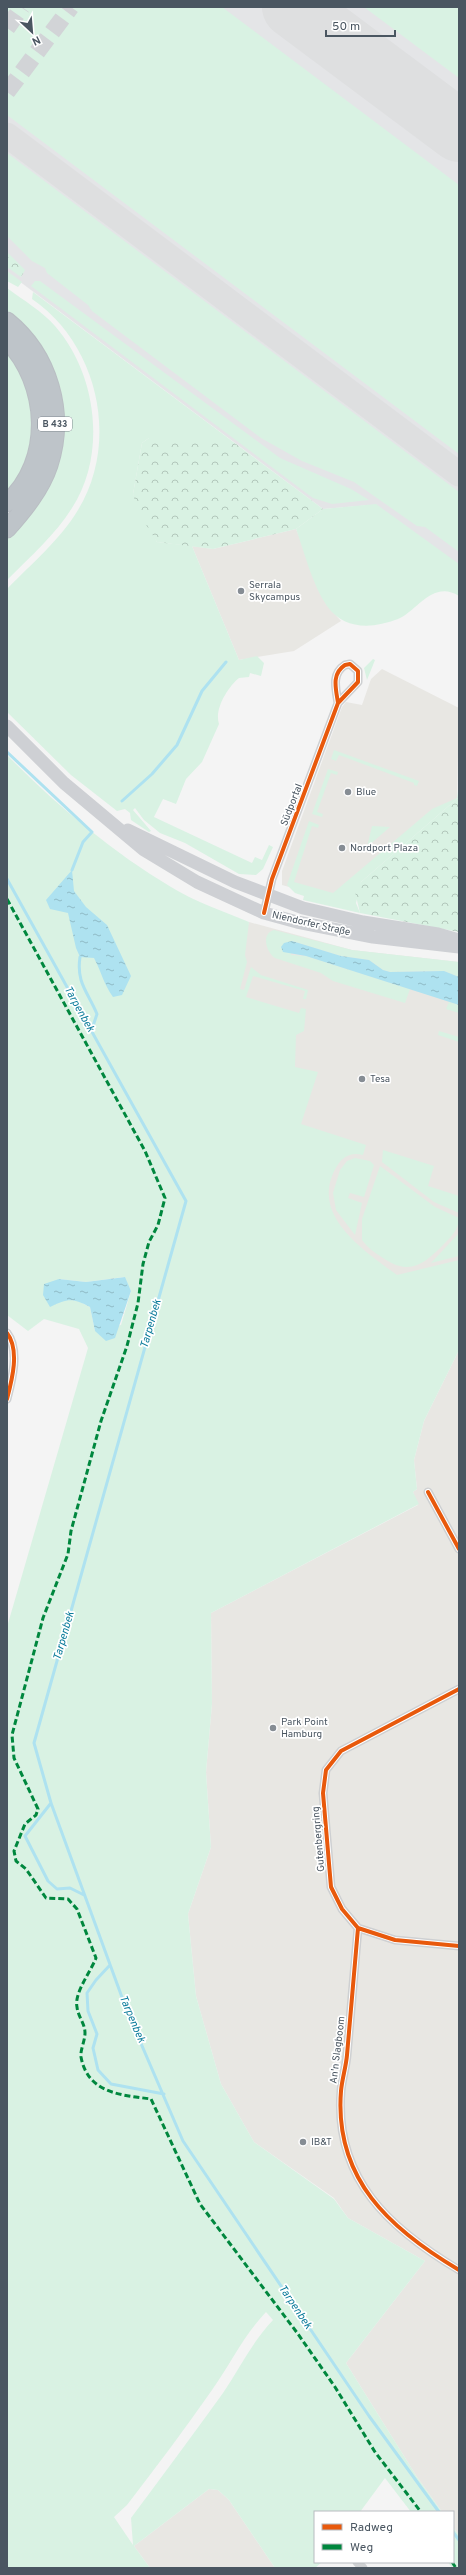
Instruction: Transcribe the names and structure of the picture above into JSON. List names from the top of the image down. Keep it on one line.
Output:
{"streets":{"highway":["B 433"],"main road":["Niendorfer Straße"],"street":["Südportal","Gutenbergring","An'n Slagboom"]},"crossings":[["Südportal","Niendorfer Straße"],["Gutenbergring","An'n Slagboom"]],"water":["Tarpenbek"],"places":["Serrala Skycampus","Blue","Nordport Plaza","Tesa","Park Point Hamburg","IB&T"],"legend":["Radweg","Weg"],"scale_bar":"50 m","north":"bottom right"}
